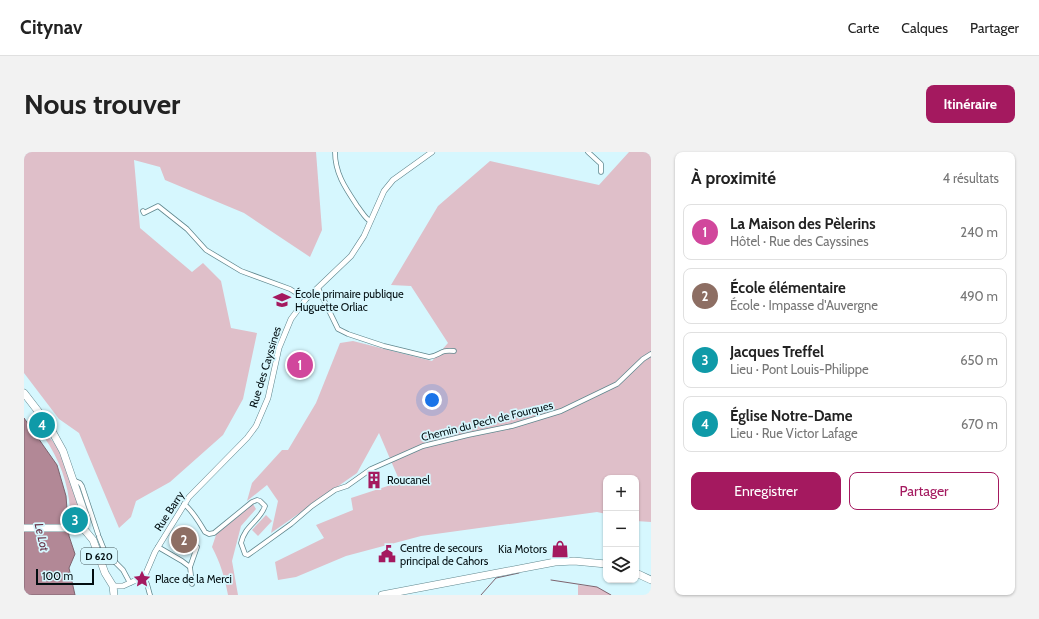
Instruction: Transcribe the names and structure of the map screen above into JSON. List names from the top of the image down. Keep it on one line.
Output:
{"streets":{"main road":["D 620"],"street":["Rue des Cayssines","Chemin du Pech de Fourques","Rue Barry"]},"crossings":[["Rue des Cayssines","Rue Barry"],["Chemin du Pech de Fourques","Rue Barry"]],"water":["Le Lot"],"places":{"school or university":["École primaire publique Huguette Orliac"],"building":["Roucanel"],"shop":["Kia Motors"],"public building":["Centre de secours principal de Cahors"],"place":["Place de la Merci"]},"scale_bar":"100 m","page":{"header":"Citynav","nav":["Carte","Calques","Partager"],"buttons":["Itinéraire",["Enregistrer","Partager"]],"title":"Nous trouver","heading":["À proximité","4 résultats"],"list":[{"mark":"1","name":"La Maison des Pèlerins","note":"Hôtel · Rue des Cayssines","value":"240 m"},{"mark":"2","name":"École élémentaire","note":"École · Impasse d'Auvergne","value":"490 m"},{"mark":"3","name":"Jacques Treffel","note":"Lieu · Pont Louis-Philippe","value":"650 m"},{"mark":"4","name":"Église Notre-Dame","note":"Lieu · Rue Victor Lafage","value":"670 m"}],"pins":["1","4","3","2"],"map_buttons":["+","−"],"scale":"100 m"}}
